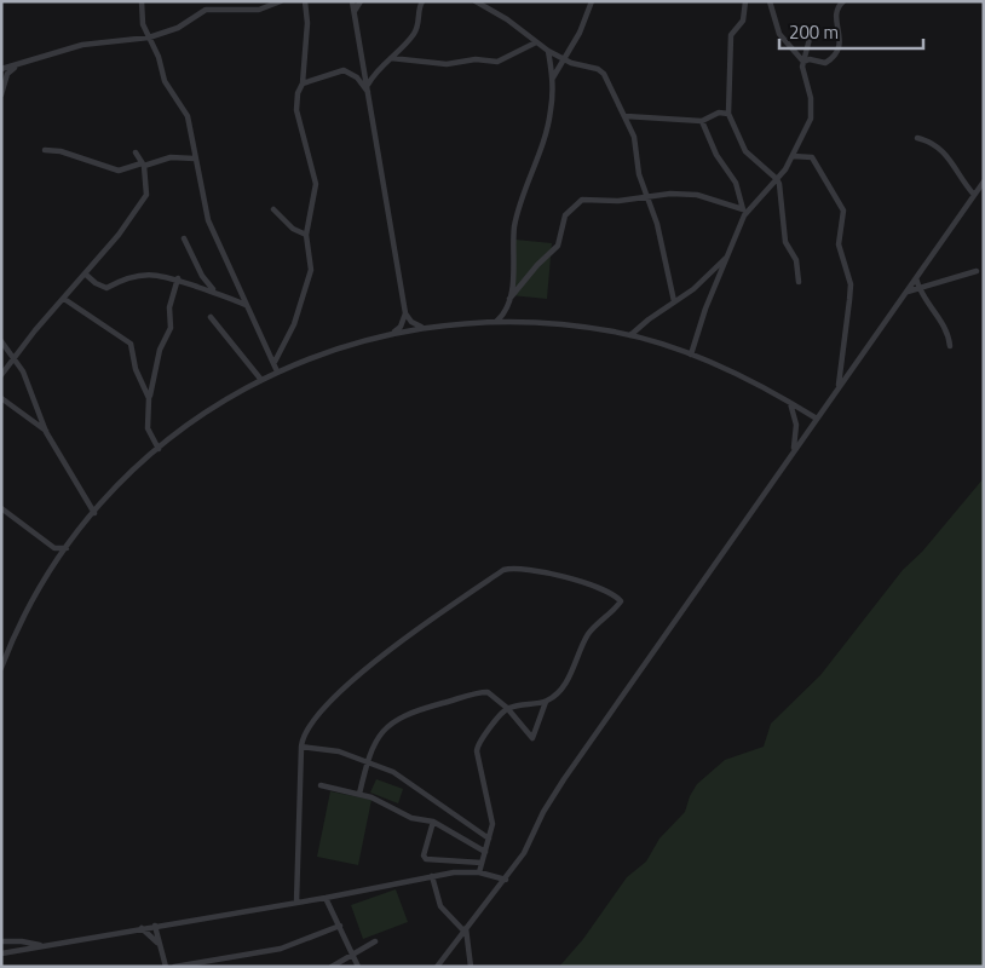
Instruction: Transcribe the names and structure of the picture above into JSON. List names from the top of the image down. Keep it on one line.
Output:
{"scale_bar":"200 m"}
